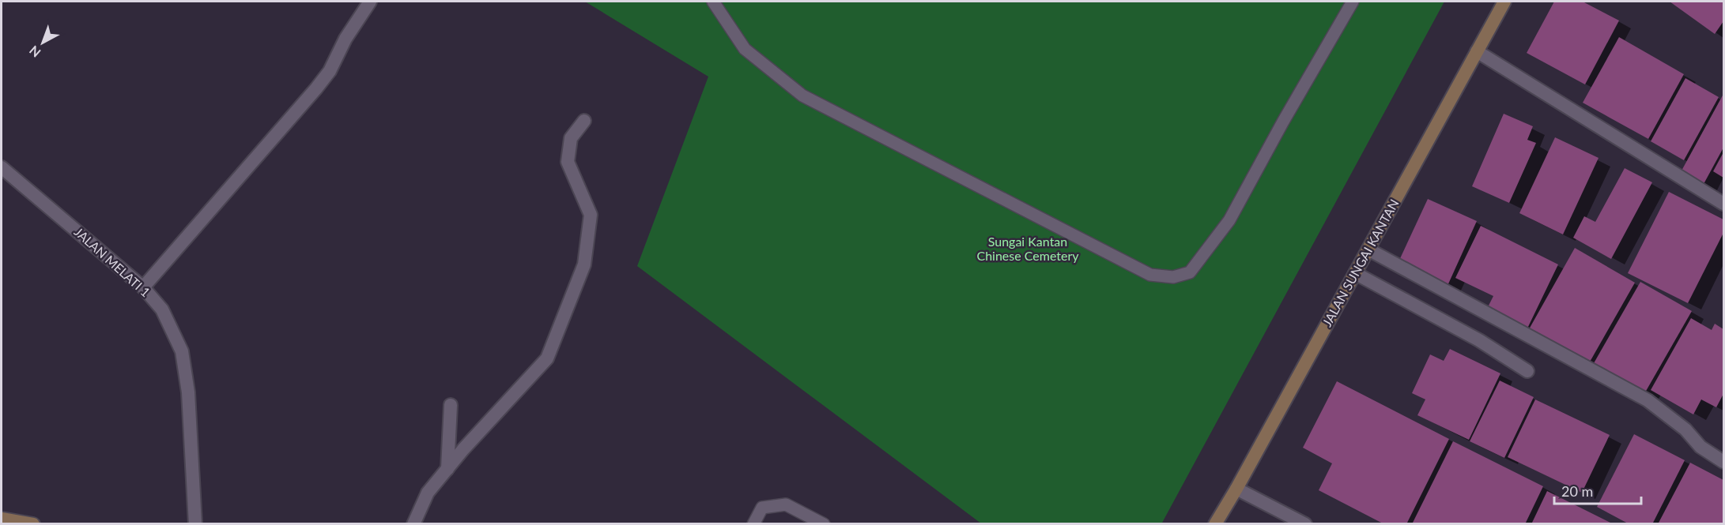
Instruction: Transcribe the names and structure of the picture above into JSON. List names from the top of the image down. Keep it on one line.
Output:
{"streets":{"main road":["JALAN SUNGAI KANTAN"],"street":["JALAN MELATI 1"]},"parks":["Sungai Kantan Chinese Cemetery"],"scale_bar":"20 m","north":"bottom left"}
